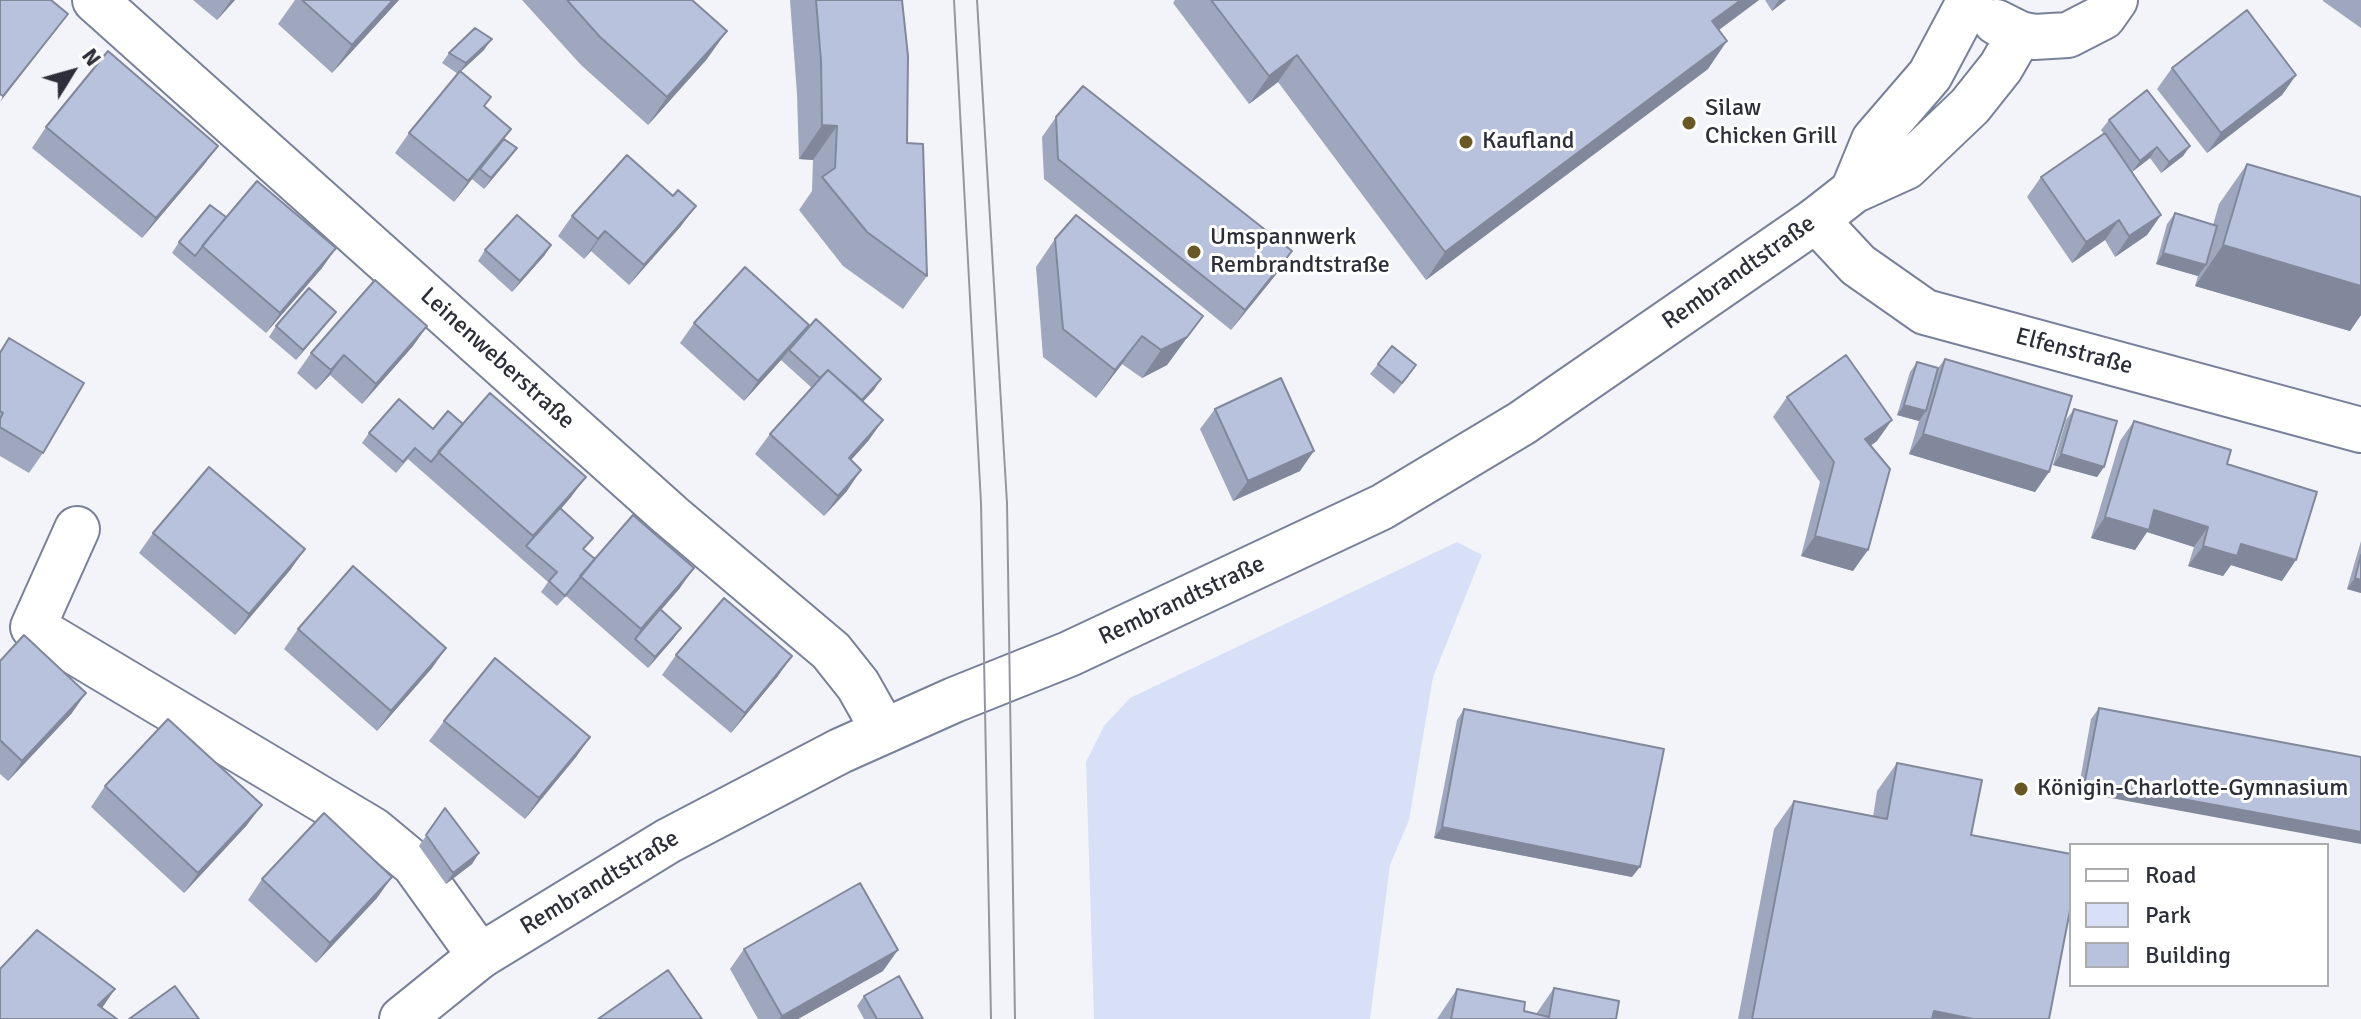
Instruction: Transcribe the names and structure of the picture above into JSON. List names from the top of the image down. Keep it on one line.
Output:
{"streets":{"street":["Rembrandtstraße","Elfenstraße","Leinenweberstraße"]},"crossings":[["Rembrandtstraße","Elfenstraße"],["Rembrandtstraße","Leinenweberstraße"]],"places":["Silaw Chicken Grill","Kaufland","Umspannwerk Rembrandtstraße","Königin-Charlotte-Gymnasium"],"legend":["Road","Park","Building"],"north":"top right"}
